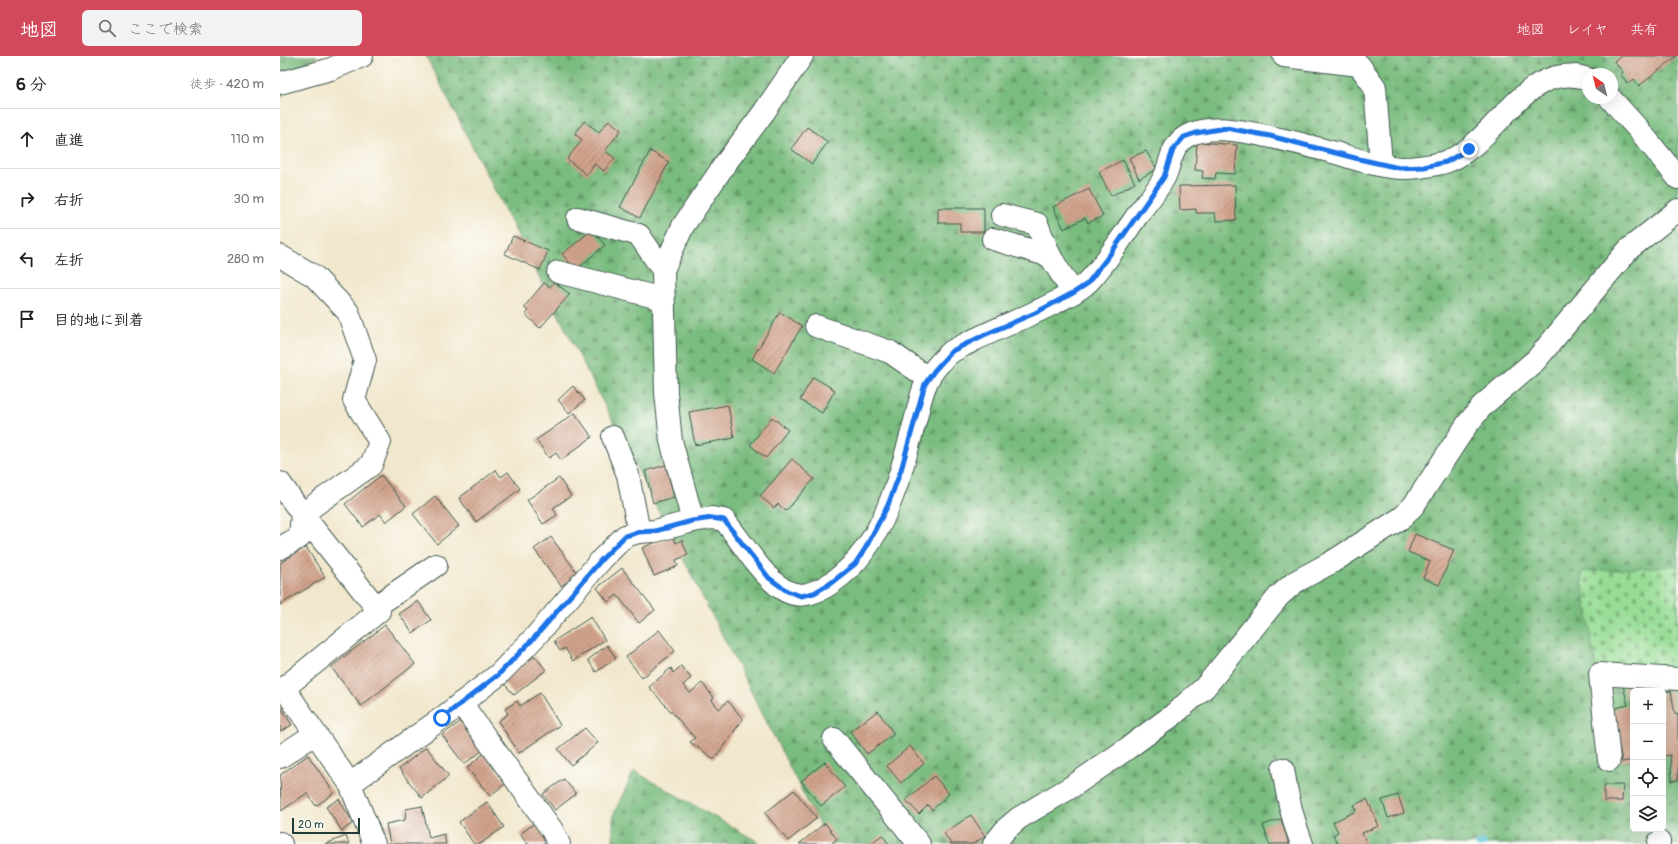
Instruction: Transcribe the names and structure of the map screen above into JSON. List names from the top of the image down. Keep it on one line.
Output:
{"scale_bar":"20 m","north":"top left","page":{"header":"地図","search":"ここで検索","nav":["地図","レイヤ","共有"],"heading":["6 分","徒歩 · 420 m"],"list":[["直進","110 m"],["右折","30 m"],["左折","280 m"],"目的地に到着"],"map_buttons":["+","−"],"scale":"20 m"}}
